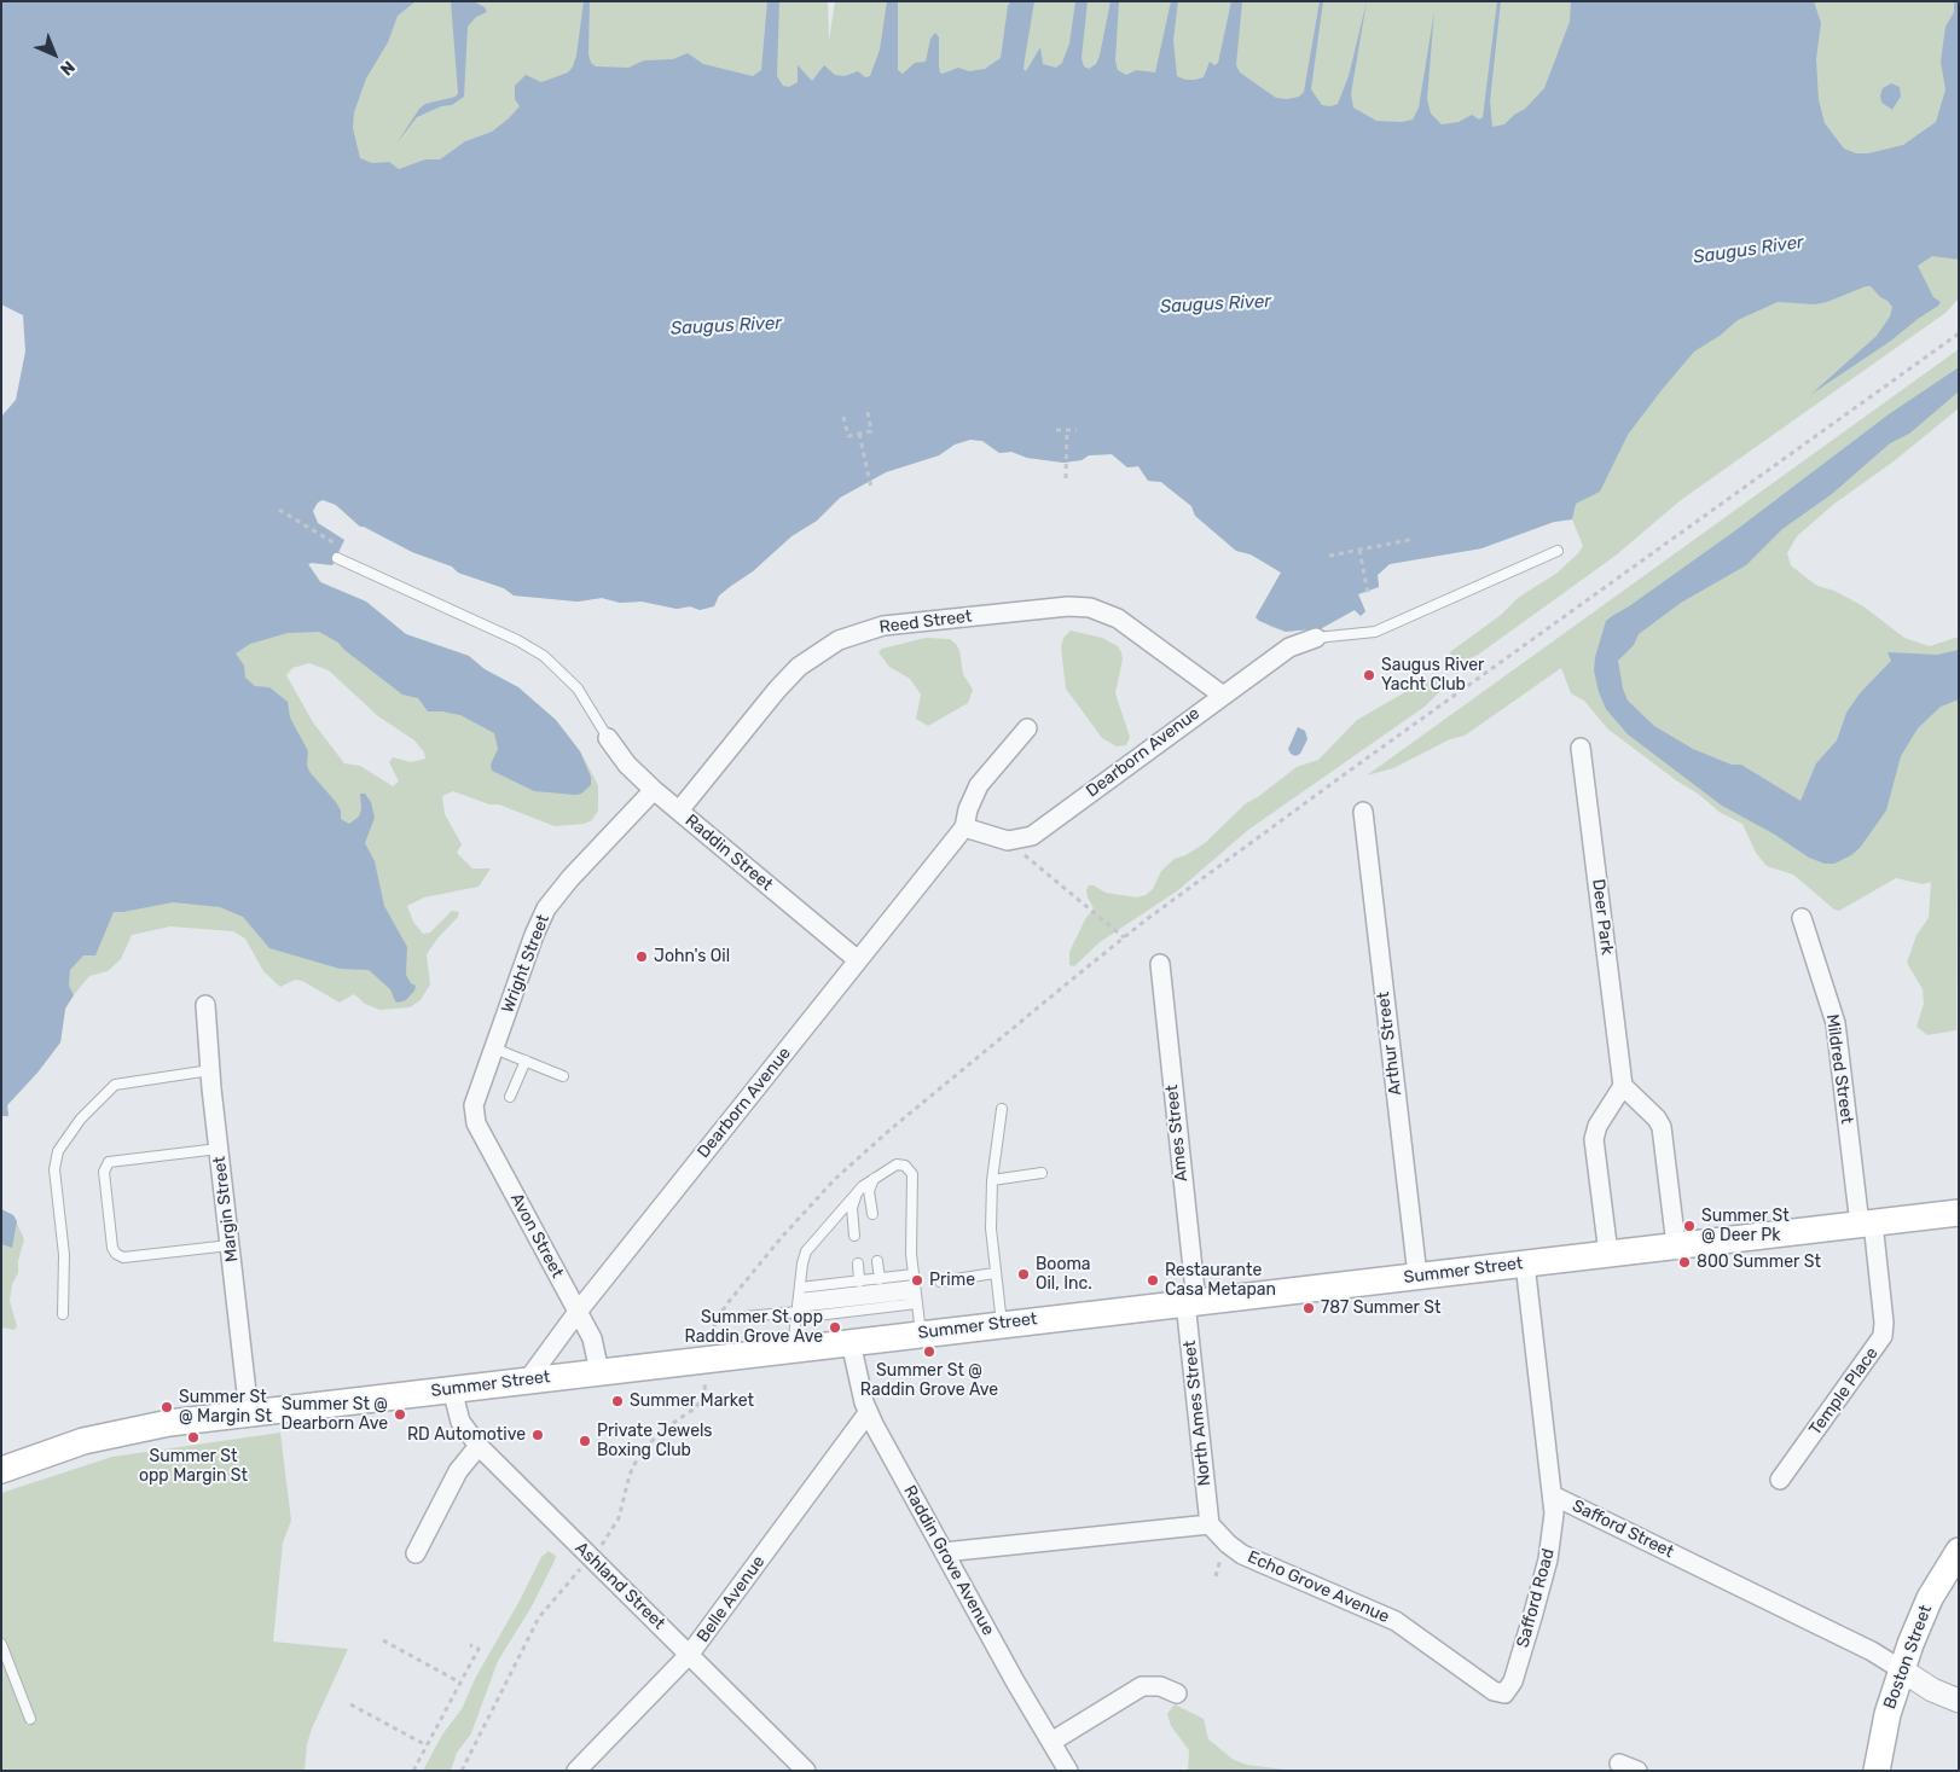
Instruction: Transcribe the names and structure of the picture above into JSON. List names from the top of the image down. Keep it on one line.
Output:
{"streets":{"main road":["Summer Street","Boston Street"],"street":["Reed Street","Dearborn Avenue","Raddin Street","Deer Park","Wright Street","Arthur Street","Mildred Street","Ames Street","Margin Street","Avon Street","Temple Place","North Ames Street","Safford Street","Raddin Grove Avenue","Ashland Street","Echo Grove Avenue","Safford Road","Belle Avenue"]},"crossings":[["Reed Street","Dearborn Avenue"],["Reed Street","Raddin Street"],["Dearborn Avenue","Raddin Street"],["Dearborn Avenue","Avon Street"],["Dearborn Avenue","Summer Street"],["Raddin Street","Wright Street"],["Wright Street","Avon Street"],["Arthur Street","Summer Street"],["Mildred Street","Summer Street"],["Mildred Street","Temple Place"],["Ames Street","Summer Street"],["Ames Street","North Ames Street"],["Margin Street","Summer Street"],["Avon Street","Summer Street"],["Summer Street","Temple Place"],["Summer Street","North Ames Street"],["Summer Street","Safford Street"],["Summer Street","Raddin Grove Avenue"],["Summer Street","Ashland Street"],["North Ames Street","Echo Grove Avenue"],["Safford Street","Safford Road"],["Safford Street","Boston Street"],["Raddin Grove Avenue","Belle Avenue"],["Ashland Street","Belle Avenue"],["Echo Grove Avenue","Safford Road"]],"water":["Saugus River"],"places":["Saugus River Yacht Club","John's Oil","Summer St @ Deer Pk","800 Summer St","Booma Oil, Inc.","Prime","Restaurante Casa Metapan","787 Summer St","Summer St opp Raddin Grove Ave","Summer St @ Raddin Grove Ave","Summer Market","Summer St @ Margin St","Summer St @ Dearborn Ave","RD Automotive","Summer St opp Margin St","Private Jewels Boxing Club"],"north":"bottom right"}
